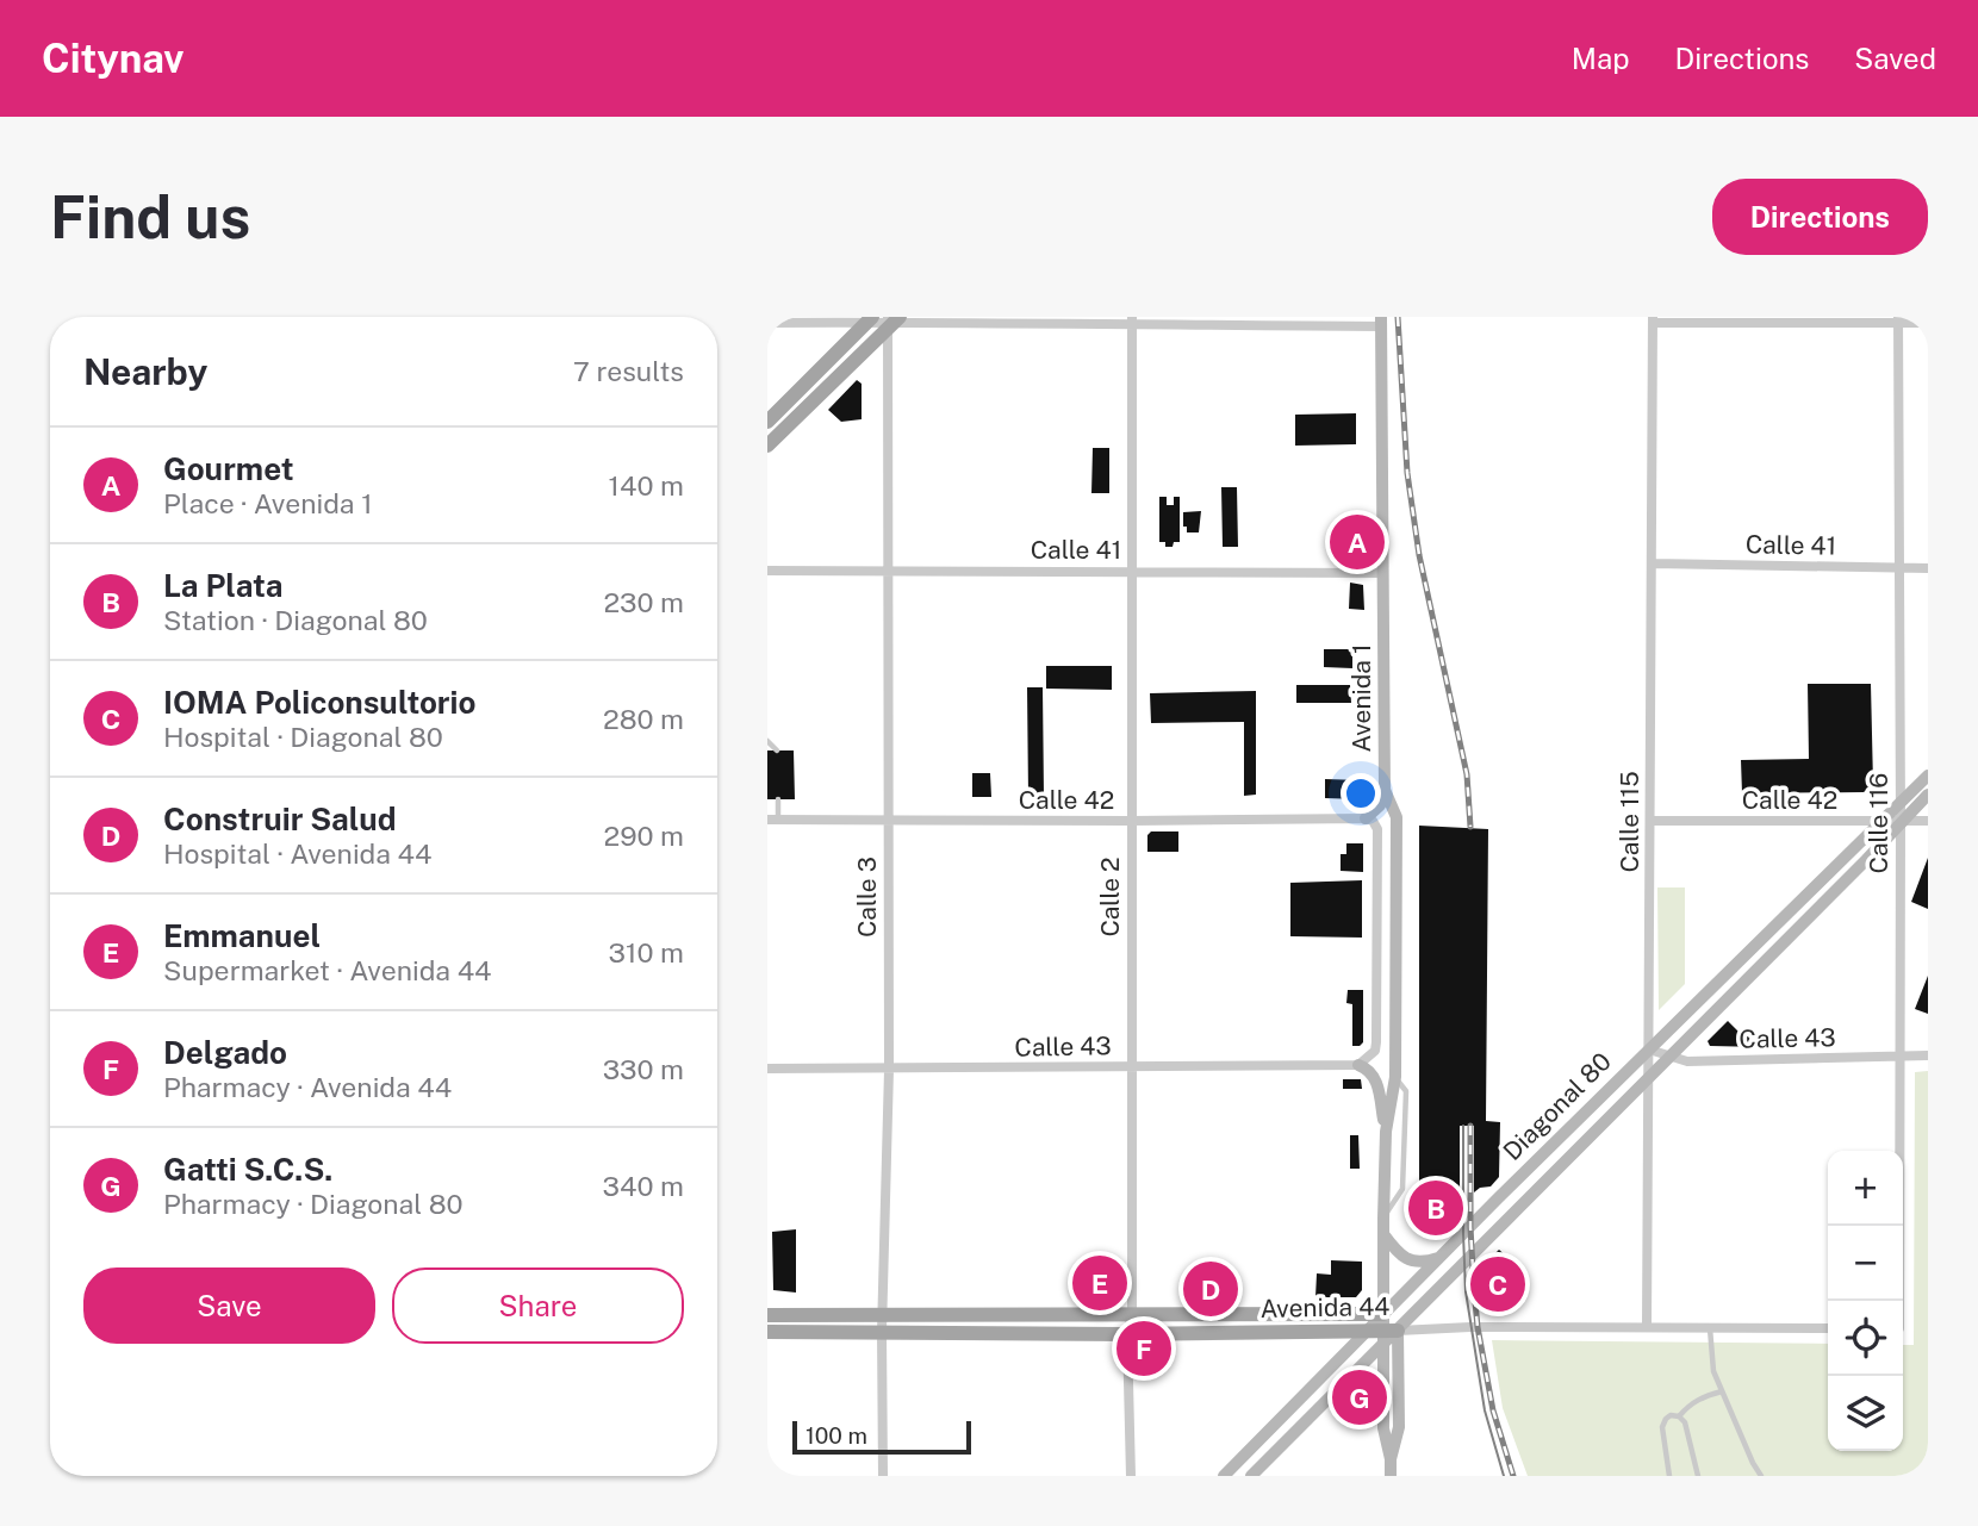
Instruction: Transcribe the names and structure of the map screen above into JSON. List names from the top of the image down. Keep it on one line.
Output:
{"streets":{"main road":["Avenida 1","Diagonal 80","Avenida 44"],"street":["Calle 41","Calle 42","Calle 115","Calle 116","Calle 3","Calle 2","Calle 43"]},"crossings":[["Calle 41","Avenida 1"],["Calle 41","Calle 115"],["Calle 41","Calle 116"],["Calle 41","Calle 3"],["Calle 41","Calle 2"],["Avenida 1","Diagonal 80"],["Avenida 1","Avenida 44"],["Calle 42","Calle 115"],["Calle 42","Calle 116"],["Calle 42","Calle 3"],["Calle 42","Calle 2"],["Calle 42","Diagonal 80"],["Calle 115","Calle 43"],["Calle 115","Diagonal 80"],["Calle 115","Avenida 44"],["Calle 116","Calle 43"],["Calle 116","Diagonal 80"],["Calle 3","Calle 43"],["Calle 3","Avenida 44"],["Calle 2","Calle 43"],["Calle 2","Avenida 44"],["Calle 43","Diagonal 80"],["Diagonal 80","Avenida 44"]],"scale_bar":"100 m","page":{"header":"Citynav","nav":["Map","Directions","Saved"],"buttons":["Directions",["Save","Share"]],"title":"Find us","heading":["Nearby","7 results"],"list":[{"mark":"A","name":"Gourmet","note":"Place · Avenida 1","value":"140 m"},{"mark":"B","name":"La Plata","note":"Station · Diagonal 80","value":"230 m"},{"mark":"C","name":"IOMA Policonsultorio","note":"Hospital · Diagonal 80","value":"280 m"},{"mark":"D","name":"Construir Salud","note":"Hospital · Avenida 44","value":"290 m"},{"mark":"E","name":"Emmanuel","note":"Supermarket · Avenida 44","value":"310 m"},{"mark":"F","name":"Delgado","note":"Pharmacy · Avenida 44","value":"330 m"},{"mark":"G","name":"Gatti S.C.S.","note":"Pharmacy · Diagonal 80","value":"340 m"}],"pins":["A","B","E","C","D","F","G"],"map_buttons":["+","−"],"scale":"100 m"}}
